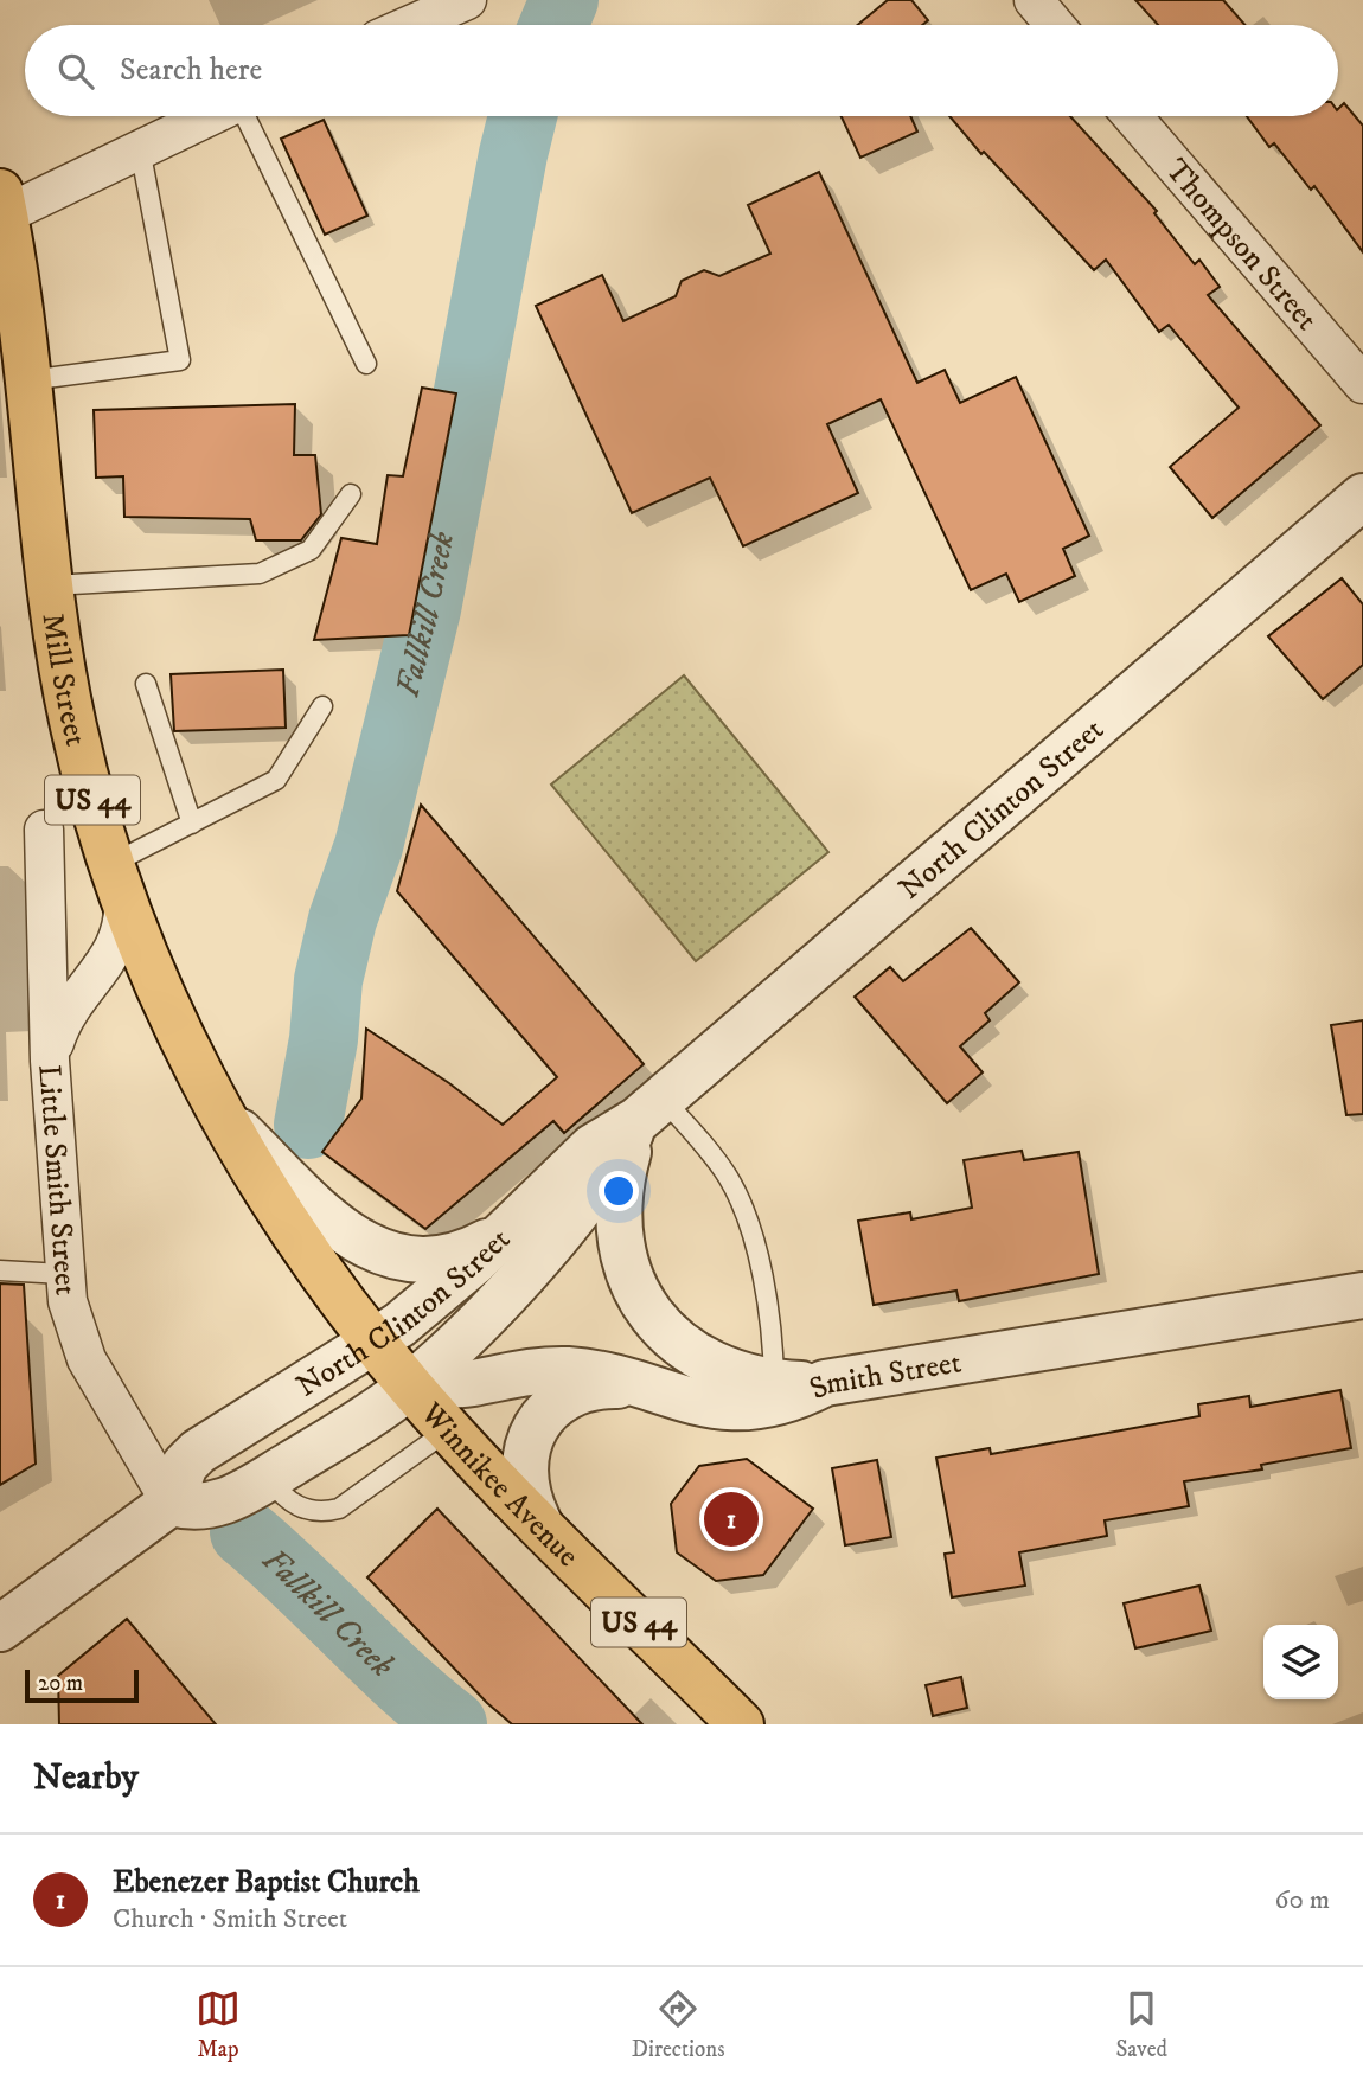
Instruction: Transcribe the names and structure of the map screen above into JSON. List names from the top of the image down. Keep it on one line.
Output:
{"streets":{"highway":["Mill Street","US 44","Winnikee Avenue"],"street":["Thompson Street","North Clinton Street","Little Smith Street","Smith Street"]},"crossings":[["Mill Street","North Clinton Street"],["Mill Street","Winnikee Avenue"],["North Clinton Street","Little Smith Street"],["North Clinton Street","Smith Street"],["North Clinton Street","Winnikee Avenue"],["Smith Street","Winnikee Avenue"]],"water":["Fallkill Creek"],"scale_bar":"20 m","page":{"search":"Search here","pins":"1","scale":"20 m","heading":"Nearby","list":[{"mark":"1","name":"Ebenezer Baptist Church","note":"Church · Smith Street","value":"60 m"}],"nav":["Map","Directions","Saved"]}}
